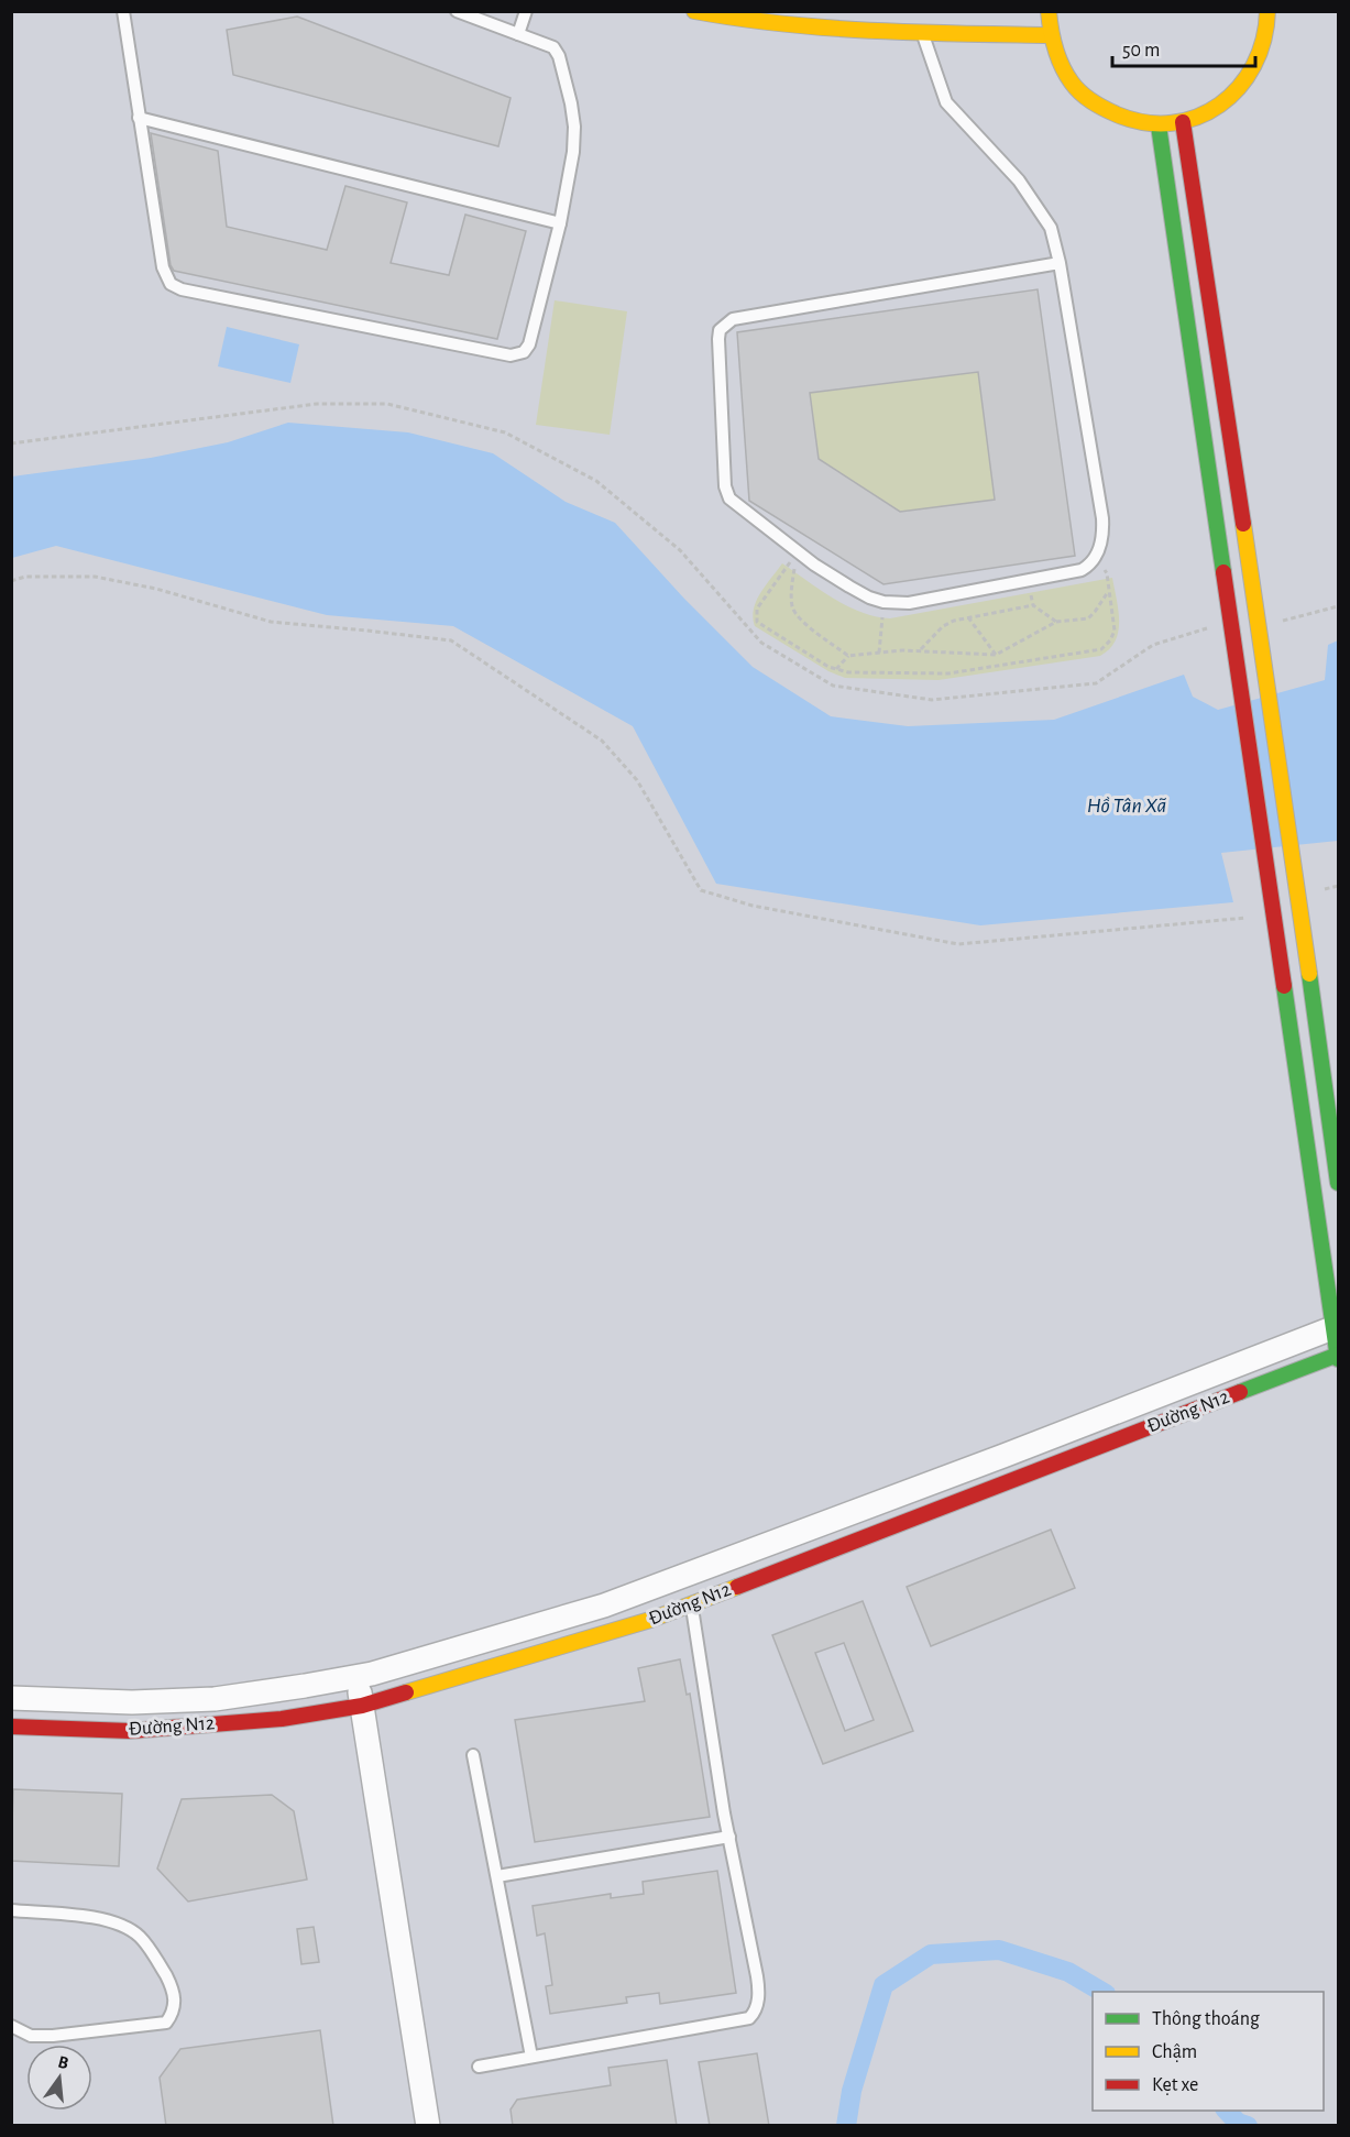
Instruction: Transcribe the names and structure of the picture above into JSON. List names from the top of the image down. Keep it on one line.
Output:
{"streets":{"street":["Đường N12"]},"water":["Hồ Tân Xã"],"legend":["Thông thoáng","Chậm","Kẹt xe"],"scale_bar":"50 m","north":"top"}
